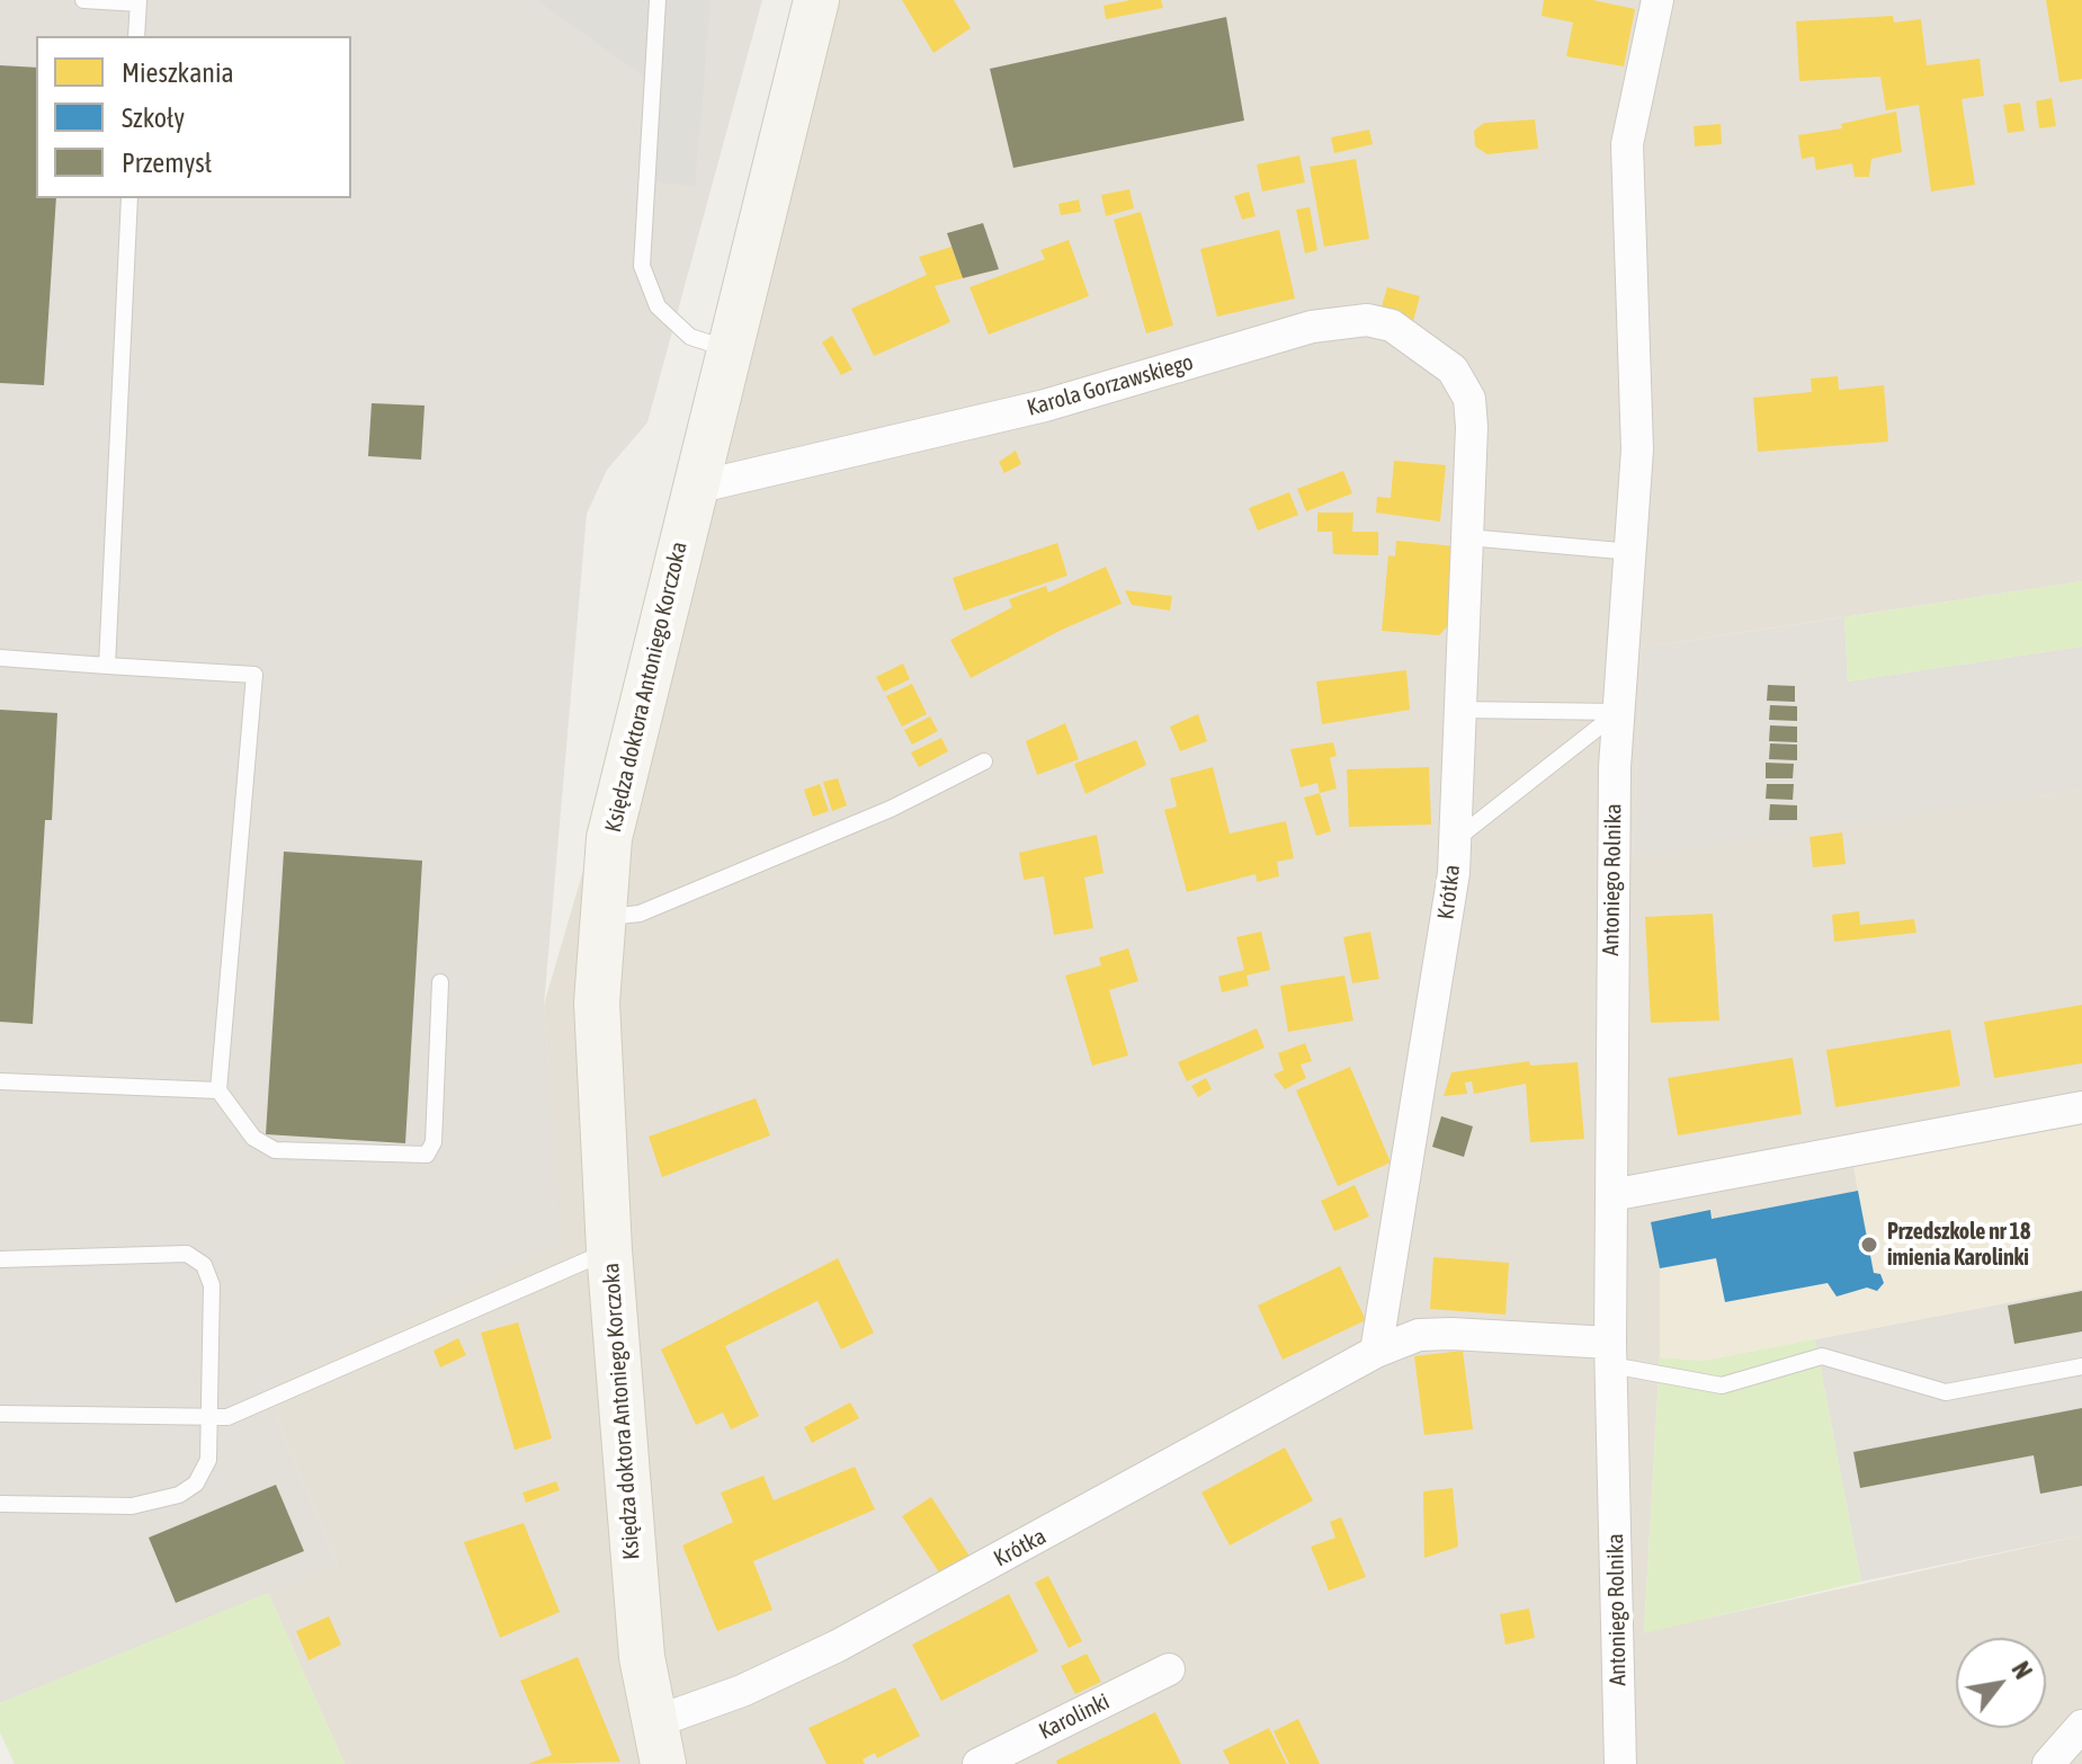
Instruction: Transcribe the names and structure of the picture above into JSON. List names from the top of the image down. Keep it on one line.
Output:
{"streets":{"street":["Karola Gorzawskiego","Księdza doktora Antoniego Korczoka","Antoniego Rolnika","Krótka","Karolinki"]},"crossings":[["Karola Gorzawskiego","Księdza doktora Antoniego Korczoka"],["Karola Gorzawskiego","Krótka"],["Księdza doktora Antoniego Korczoka","Krótka"],["Antoniego Rolnika","Krótka"]],"places":["Przedszkole nr 18 imienia Karolinki"],"legend":["Mieszkania","Szkoły","Przemysł"],"north":"top right"}
